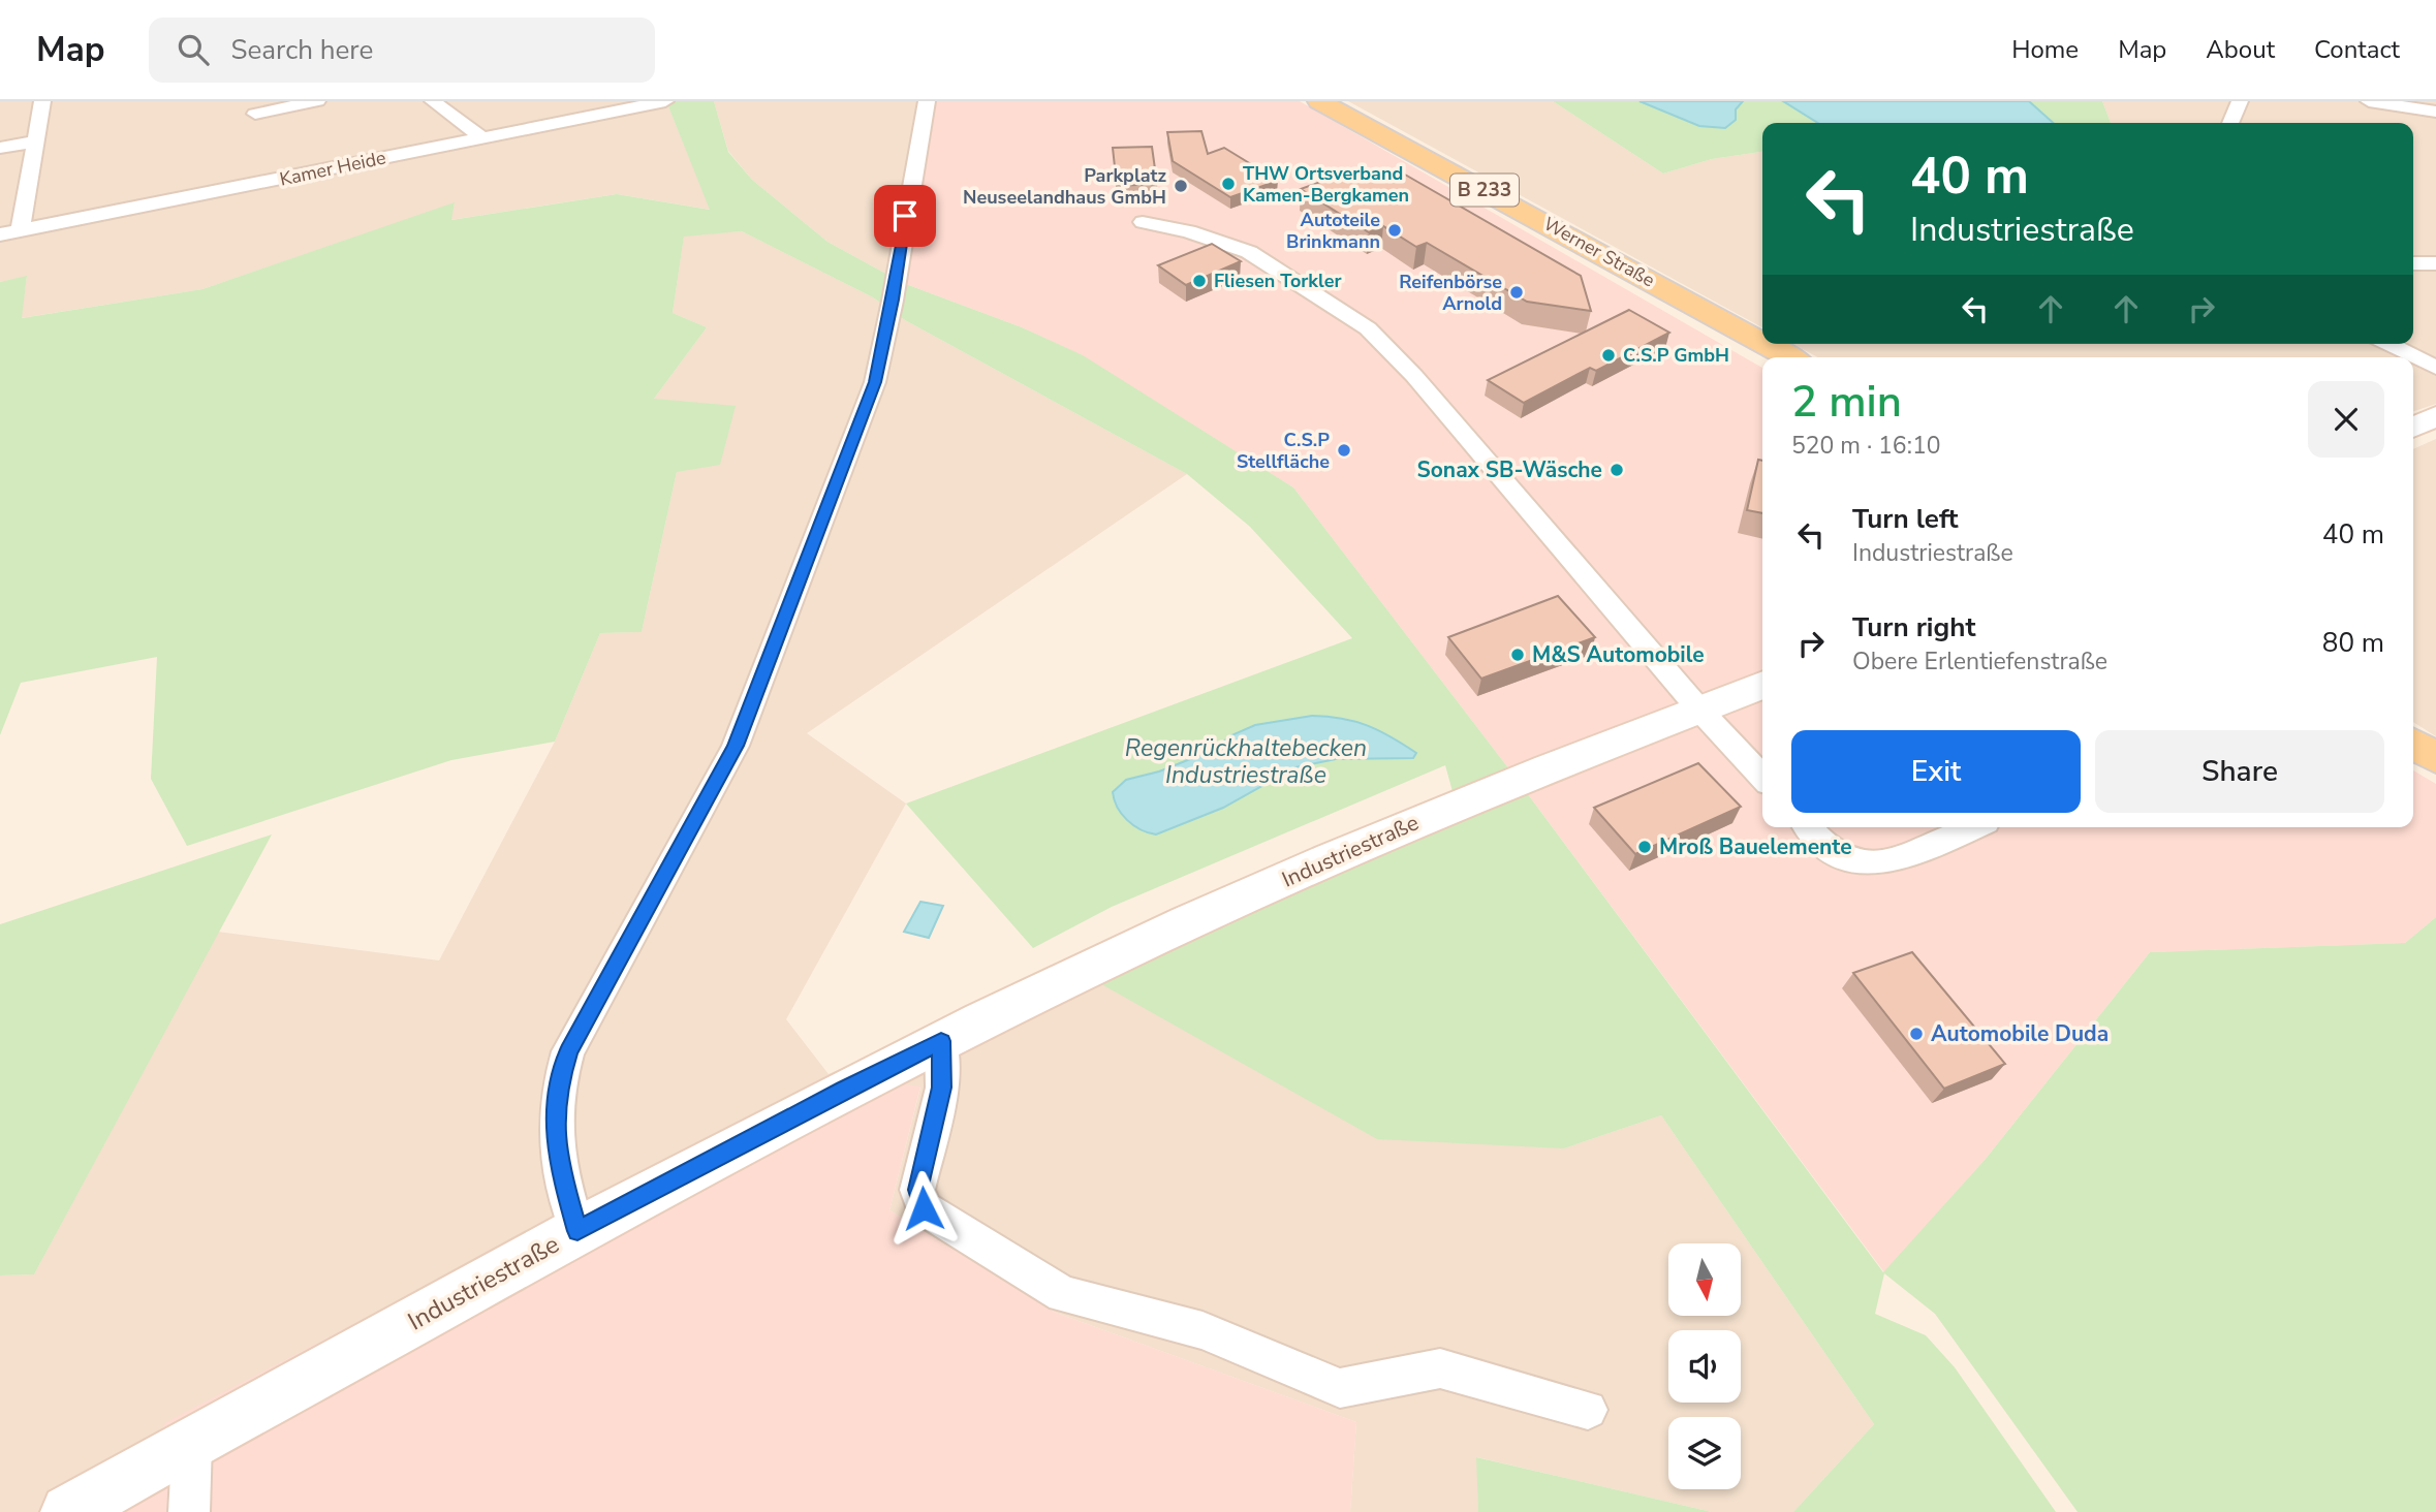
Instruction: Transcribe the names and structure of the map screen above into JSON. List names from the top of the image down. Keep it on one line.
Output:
{"streets":{"main road":["B 233","Werner Straße"],"street":["Kamer Heide","Industriestraße"]},"water":["Regenrückhaltebecken Industriestraße"],"places":["THW Ortsverband Kamen-Bergkamen","Parkplatz Neuseelandhaus GmbH","Autoteile Brinkmann","Fliesen Torkler","Reifenbörse Arnold","C.S.P GmbH","C.S.P Stellfläche","Sonax SB-Wäsche","M&S Automobile","Mroß Bauelemente","Automobile Duda"],"north":"bottom","page":{"header":"Map","search":"Search here","nav":["Home","Map","About","Contact"],"turn":["40 m","Industriestraße"],"heading":["2 min","520 m · 16:10"],"list":[{"name":"Turn left","note":"Industriestraße","value":"40 m"},{"name":"Turn right","note":"Obere Erlentiefenstraße","value":"80 m"}],"buttons":["Exit","Share"]}}
